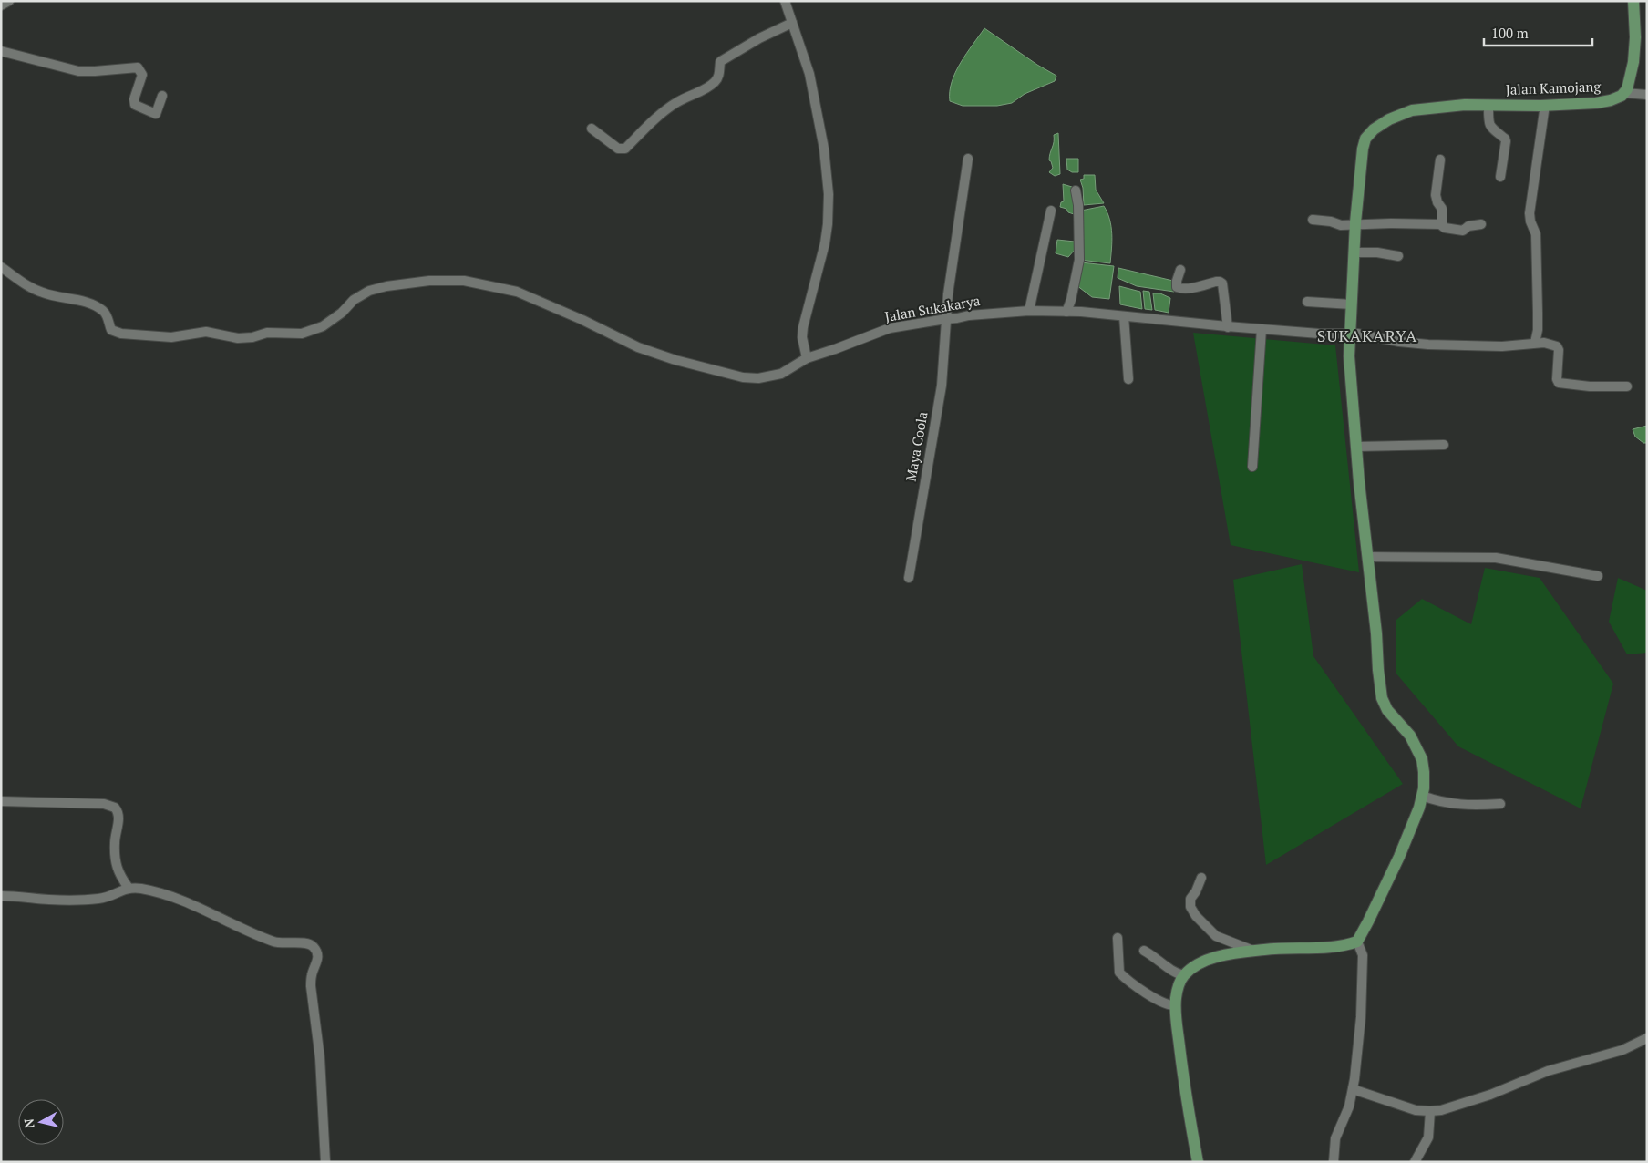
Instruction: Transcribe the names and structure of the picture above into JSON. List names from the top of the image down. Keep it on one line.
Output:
{"streets":{"main road":["Jalan Kamojang"],"street":["Jalan Sukakarya","Maya Coola"]},"crossings":[["Jalan Kamojang","Jalan Sukakarya"],["Jalan Sukakarya","Maya Coola"]],"districts":["SUKAKARYA"],"scale_bar":"100 m","north":"left"}
